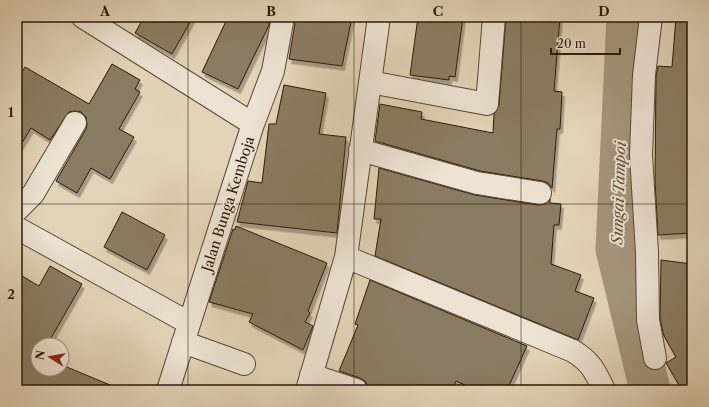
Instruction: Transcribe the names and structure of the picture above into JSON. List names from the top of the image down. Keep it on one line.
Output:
{"streets":{"street":["Jalan Bunga Kemboja"]},"water":["Sungai Tampoi"],"scale_bar":"20 m","north":"left","grid":{"columns":["A","B","C","D"],"rows":["1","2"]}}
